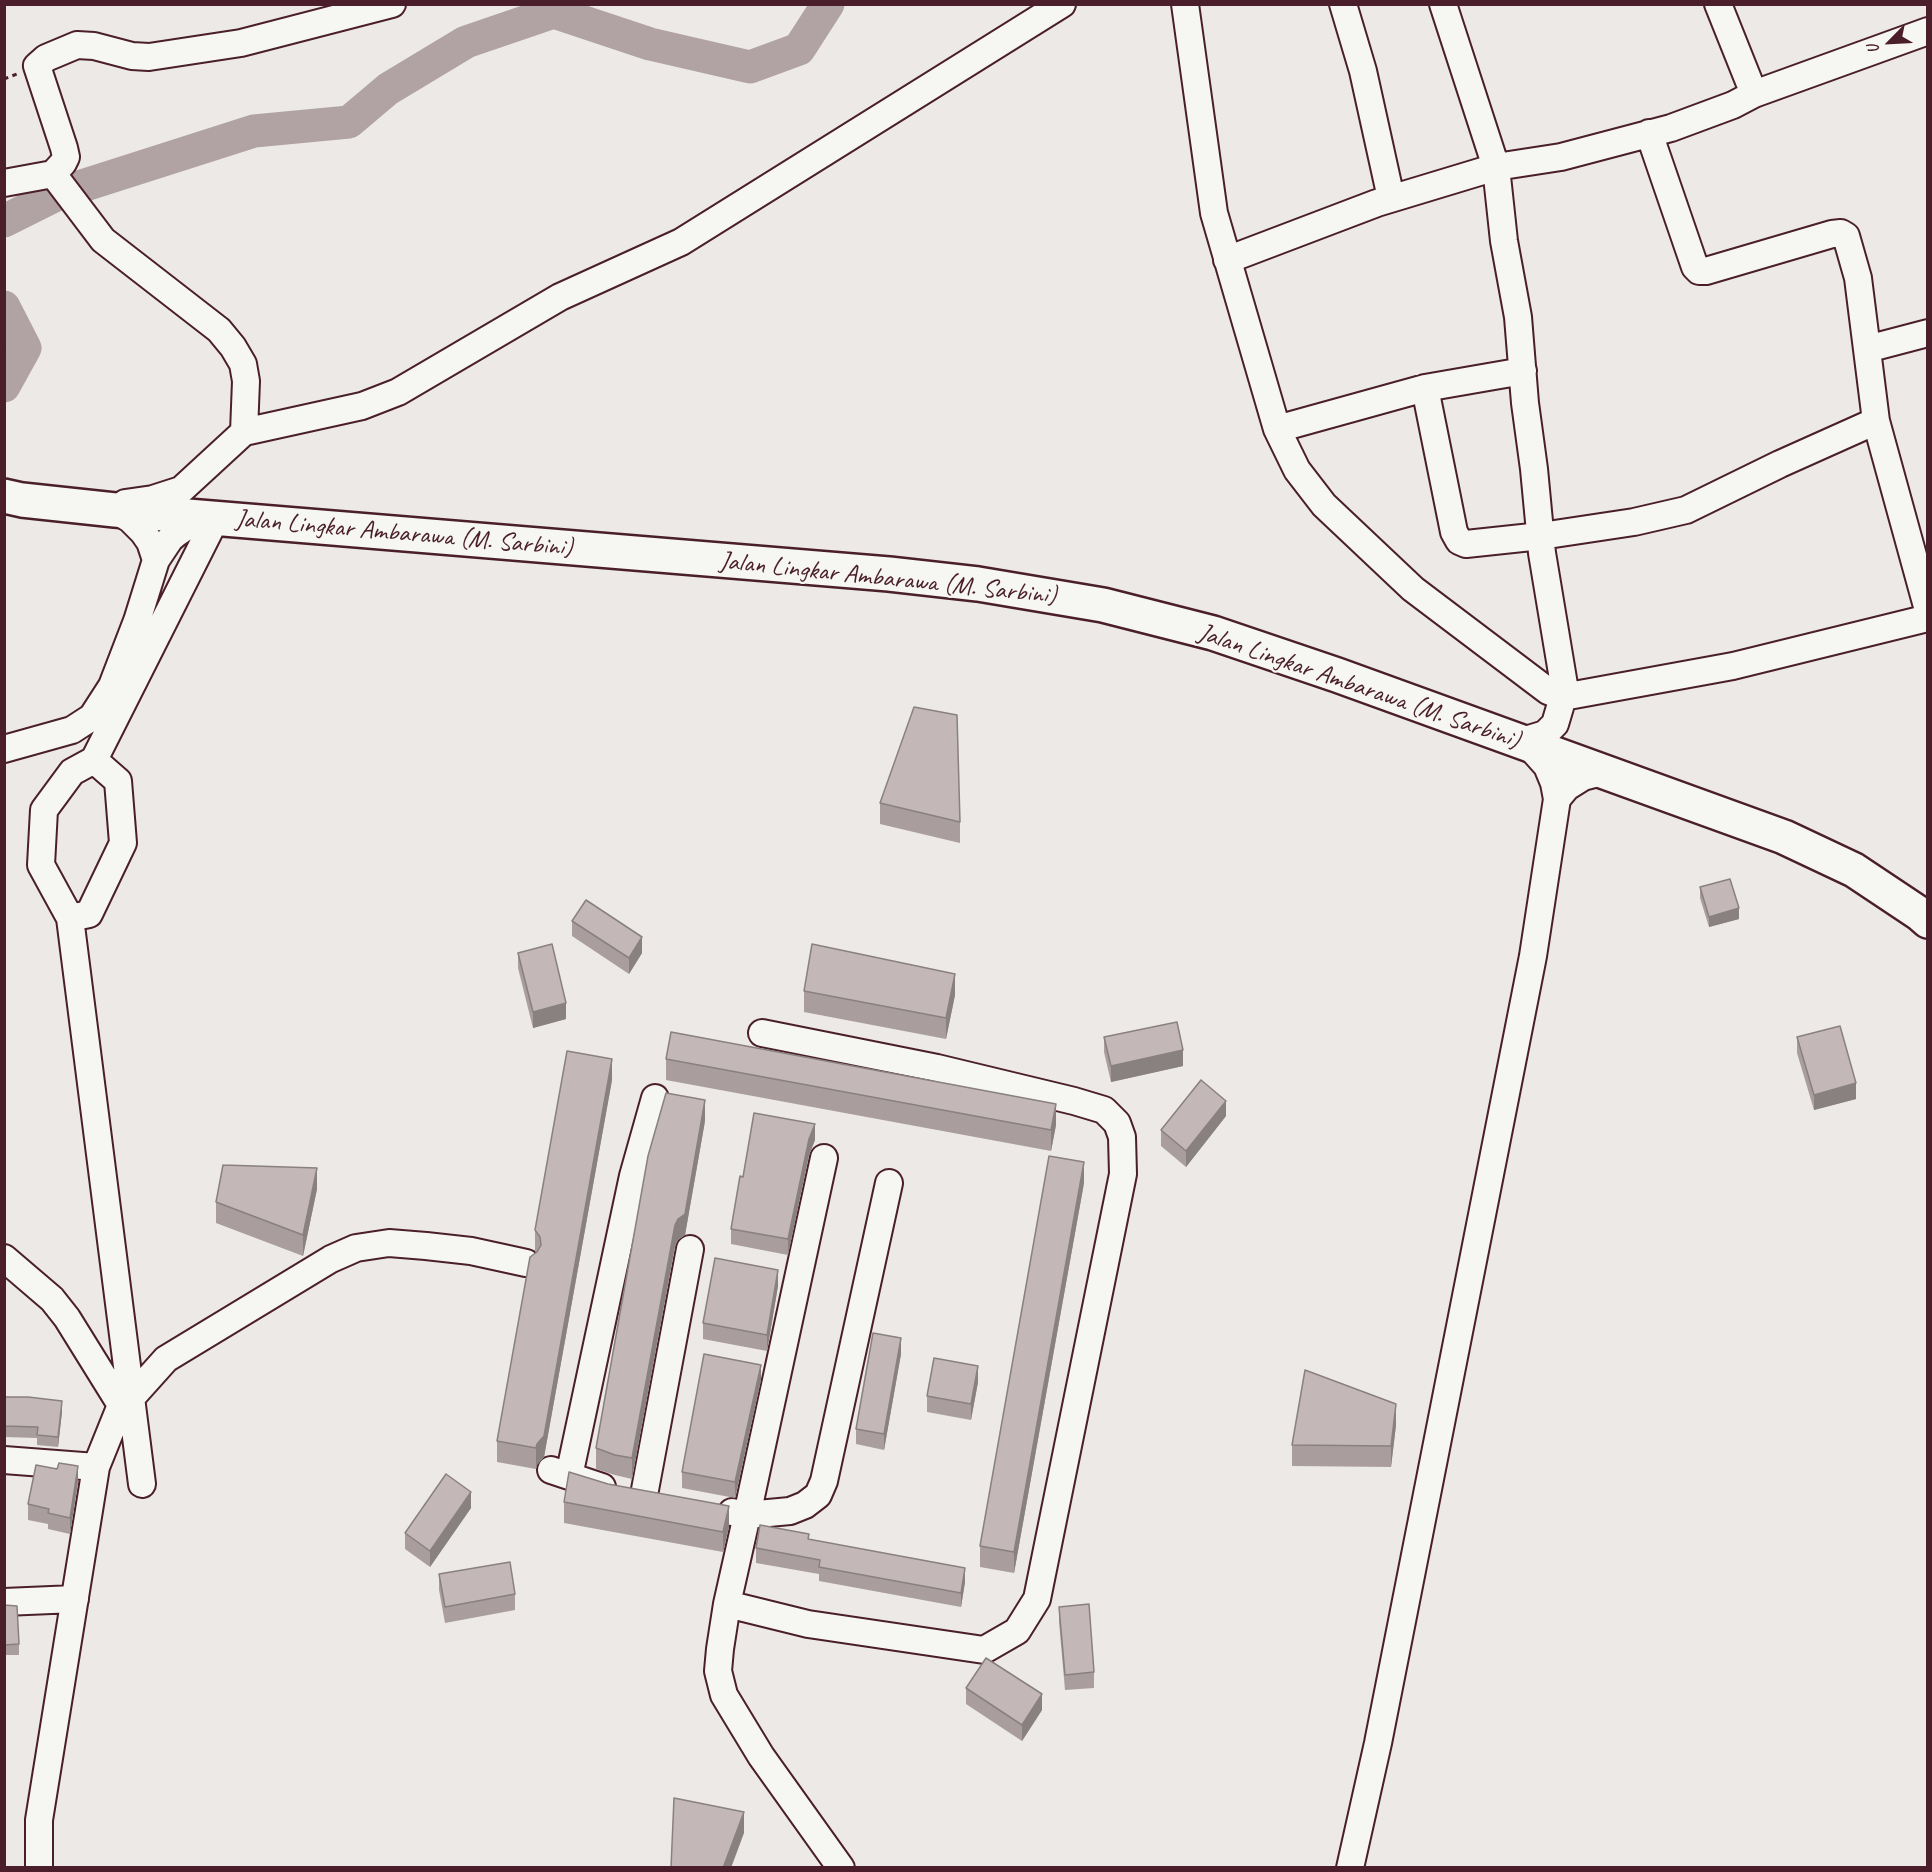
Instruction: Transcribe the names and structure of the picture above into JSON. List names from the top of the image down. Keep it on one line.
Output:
{"streets":{"highway":["Jalan Lingkar Ambarawa (M. Sarbini)"]},"north":"bottom left"}
